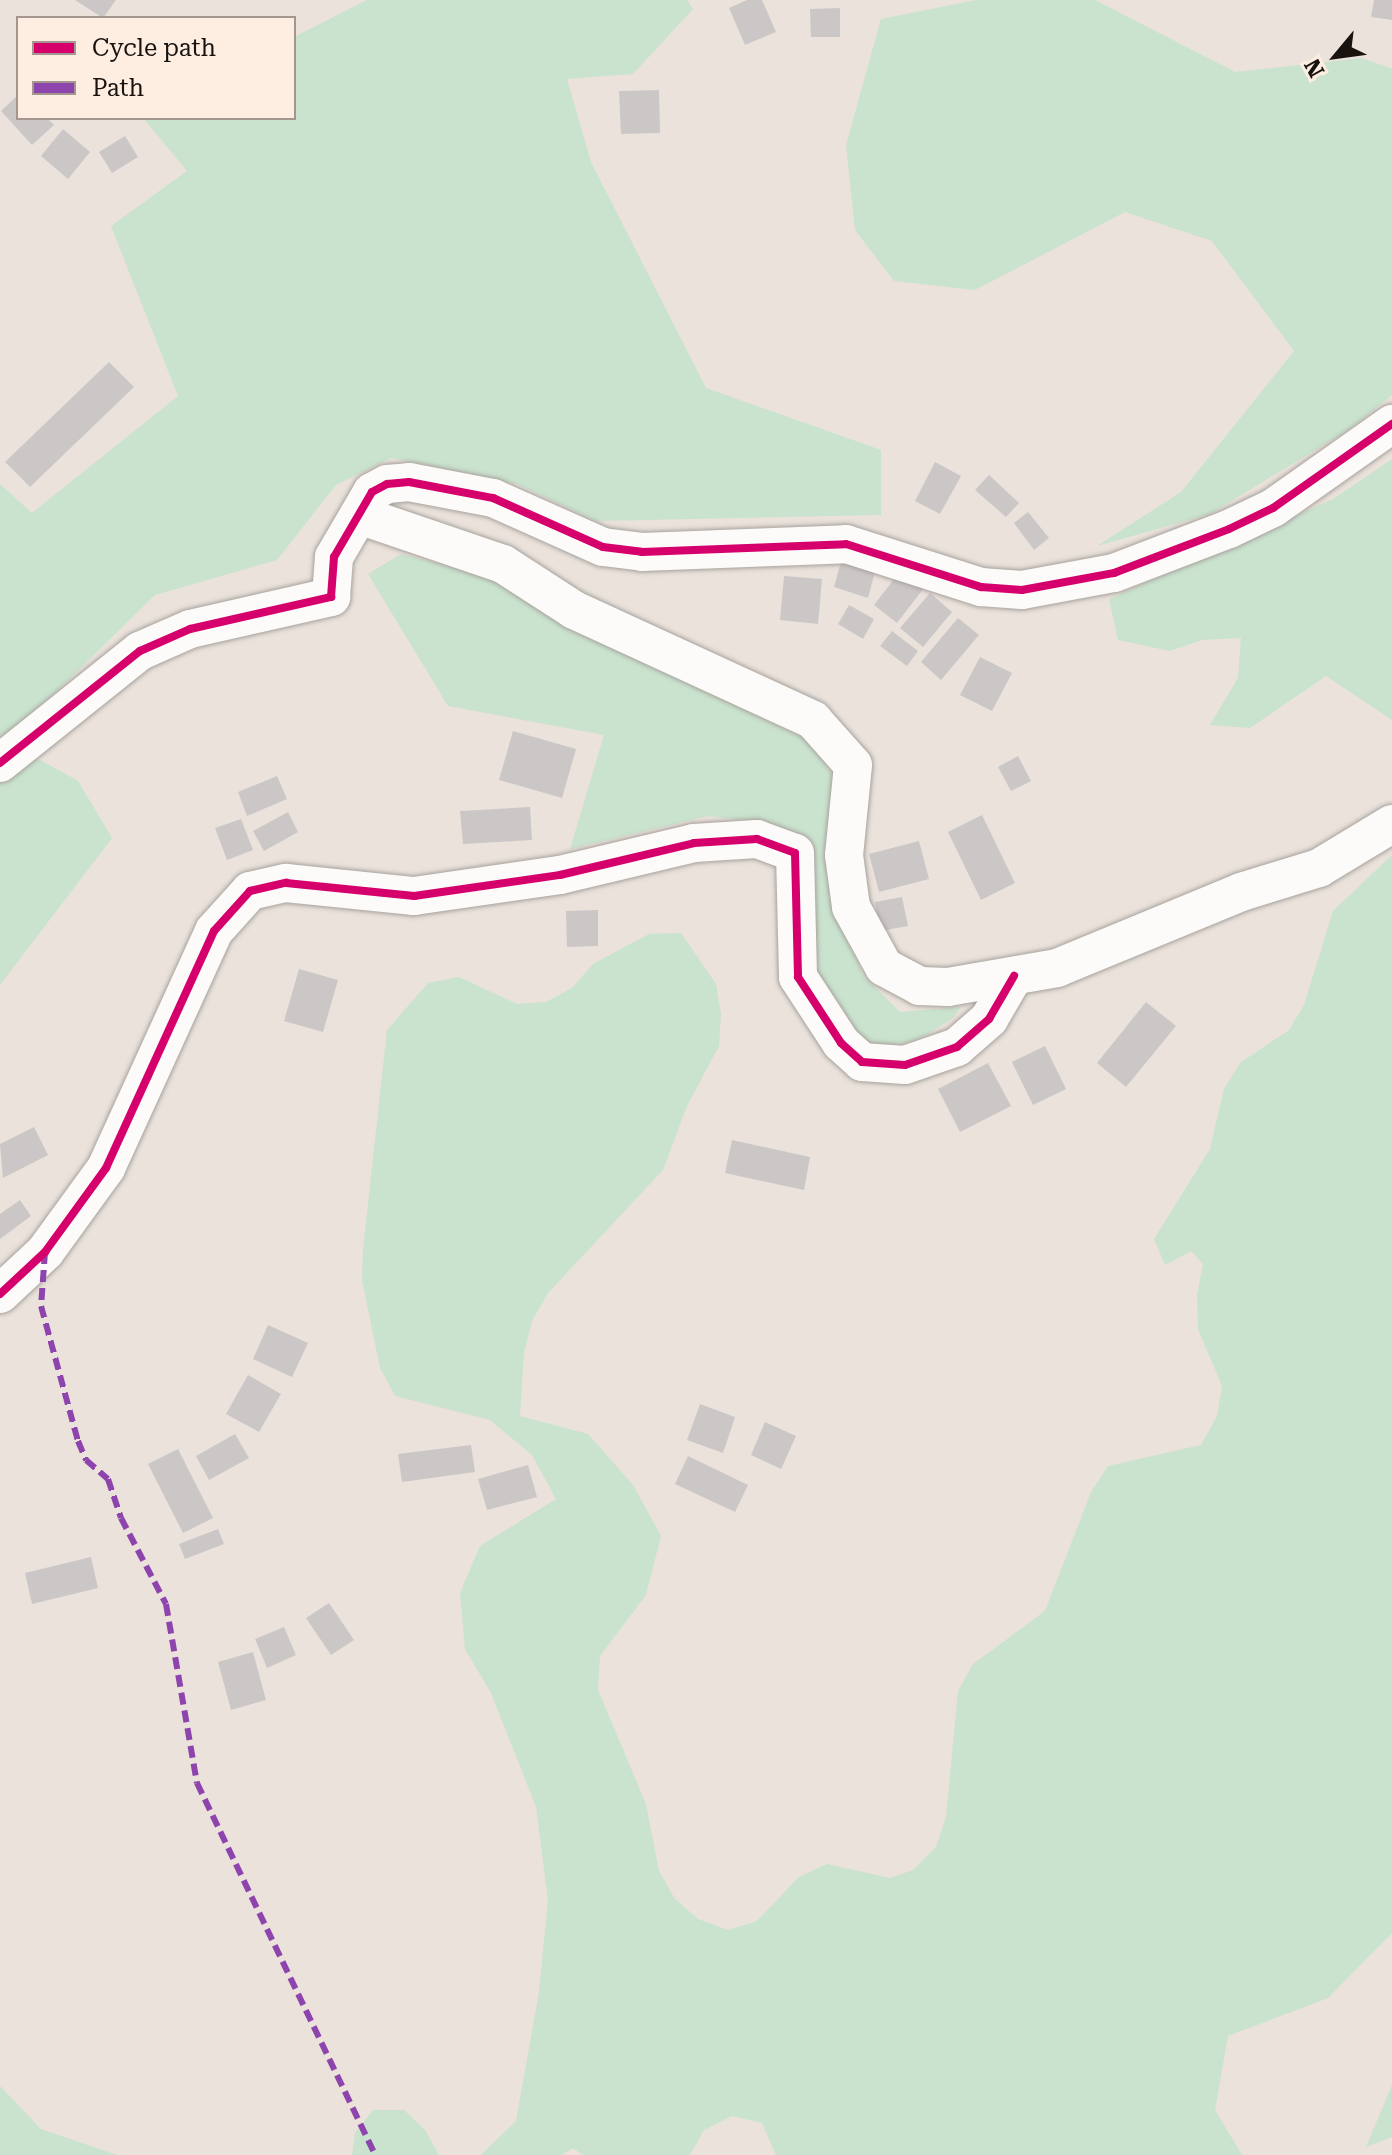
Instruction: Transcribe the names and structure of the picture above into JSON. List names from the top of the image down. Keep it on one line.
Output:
{"legend":["Cycle path","Path"],"north":"bottom left"}
